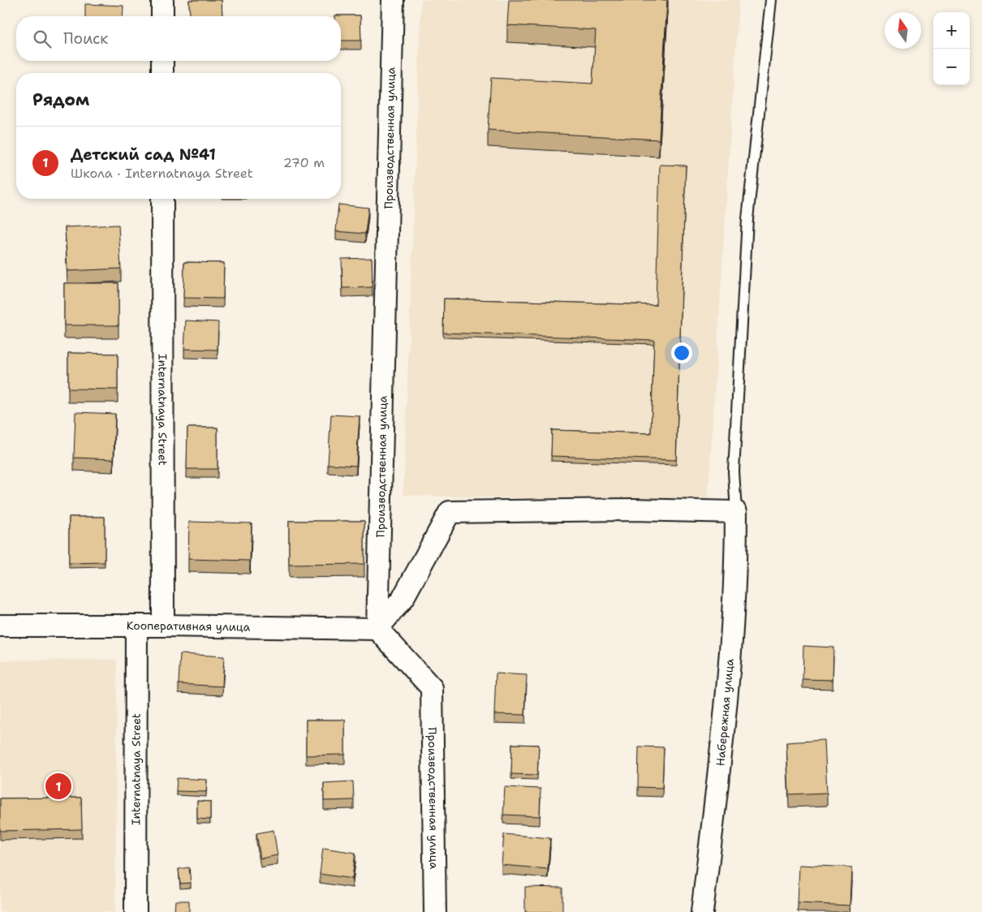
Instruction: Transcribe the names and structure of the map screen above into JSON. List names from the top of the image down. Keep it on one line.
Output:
{"streets":{"street":["Производственная улица","Internatnaya Street","Кооперативная улица","Набережная улица"]},"crossings":[["Производственная улица","Кооперативная улица"],["Internatnaya Street","Кооперативная улица"]],"north":"top","page":{"map_buttons":["+","−"],"search":"Поиск","heading":"Рядом","list":[{"mark":"1","name":"Детский сад №41","note":"Школа · Internatnaya Street","value":"270 m"}],"pins":"1"}}
